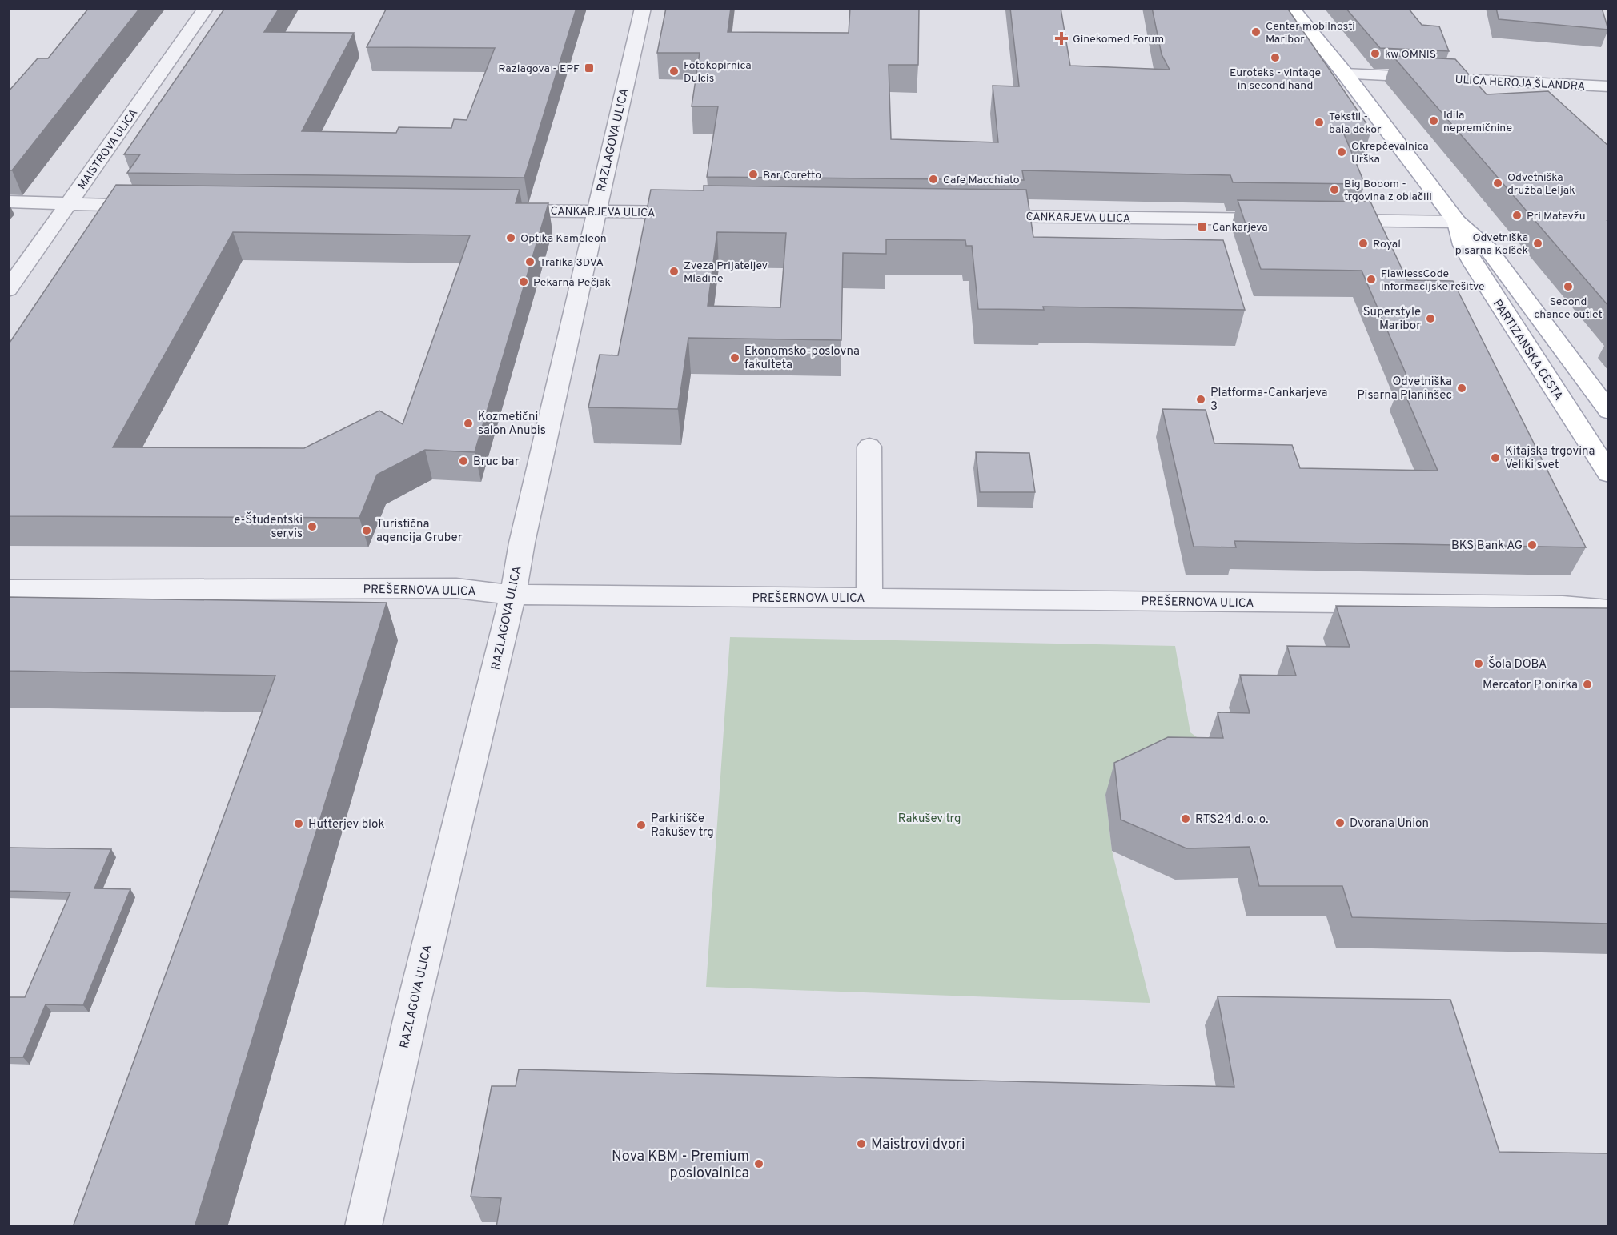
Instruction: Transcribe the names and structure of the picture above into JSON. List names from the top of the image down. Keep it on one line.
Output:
{"streets":{"main road":["PARTIZANSKA CESTA"],"street":["ULICA HEROJA ŠLANDRA","RAZLAGOVA ULICA","MAISTROVA ULICA","CANKARJEVA ULICA","PREŠERNOVA ULICA"]},"crossings":[["ULICA HEROJA ŠLANDRA","PARTIZANSKA CESTA"],["RAZLAGOVA ULICA","CANKARJEVA ULICA"],["RAZLAGOVA ULICA","PREŠERNOVA ULICA"]],"parks":["Rakušev trg"],"places":{"other":["Center mobilnosti Maribor","kw OMNIS","Euroteks - vintage in second hand","Fotokopirnica Dulcis","Idila nepremičnine","Tekstil - bala dekor","Okrepčevalnica Urška","Bar Coretto","Cafe Macchiato","Odvetniška družba Leljak","Big Booom - trgovina z oblačili","Pri Matevžu","Optika Kameleon","Royal","Odvetniška pisarna Kolšek","Trafika 3DVA","Zveza Prijateljev Mladine","FlawlessCode informacijske rešitve","Pekarna Pečjak","Second chance outlet","Superstyle Maribor","Ekonomsko-poslovna fakulteta","Odvetniška Pisarna Planinšec","Platforma-Cankarjeva 3","Kozmetični salon Anubis","Kitajska trgovina Veliki svet","Bruc bar","e-Študentski servis","Turistična agencija Gruber","BKS Bank AG","Šola DOBA","Mercator Pionirka","RTS24 d. o. o.","Dvorana Union","Hutterjev blok","Parkirišče Rakušev trg","Maistrovi dvori","Nova KBM - Premium poslovalnica"],"health":["Ginekomed Forum"],"transit":["Razlagova - EPF","Cankarjeva"]}}
